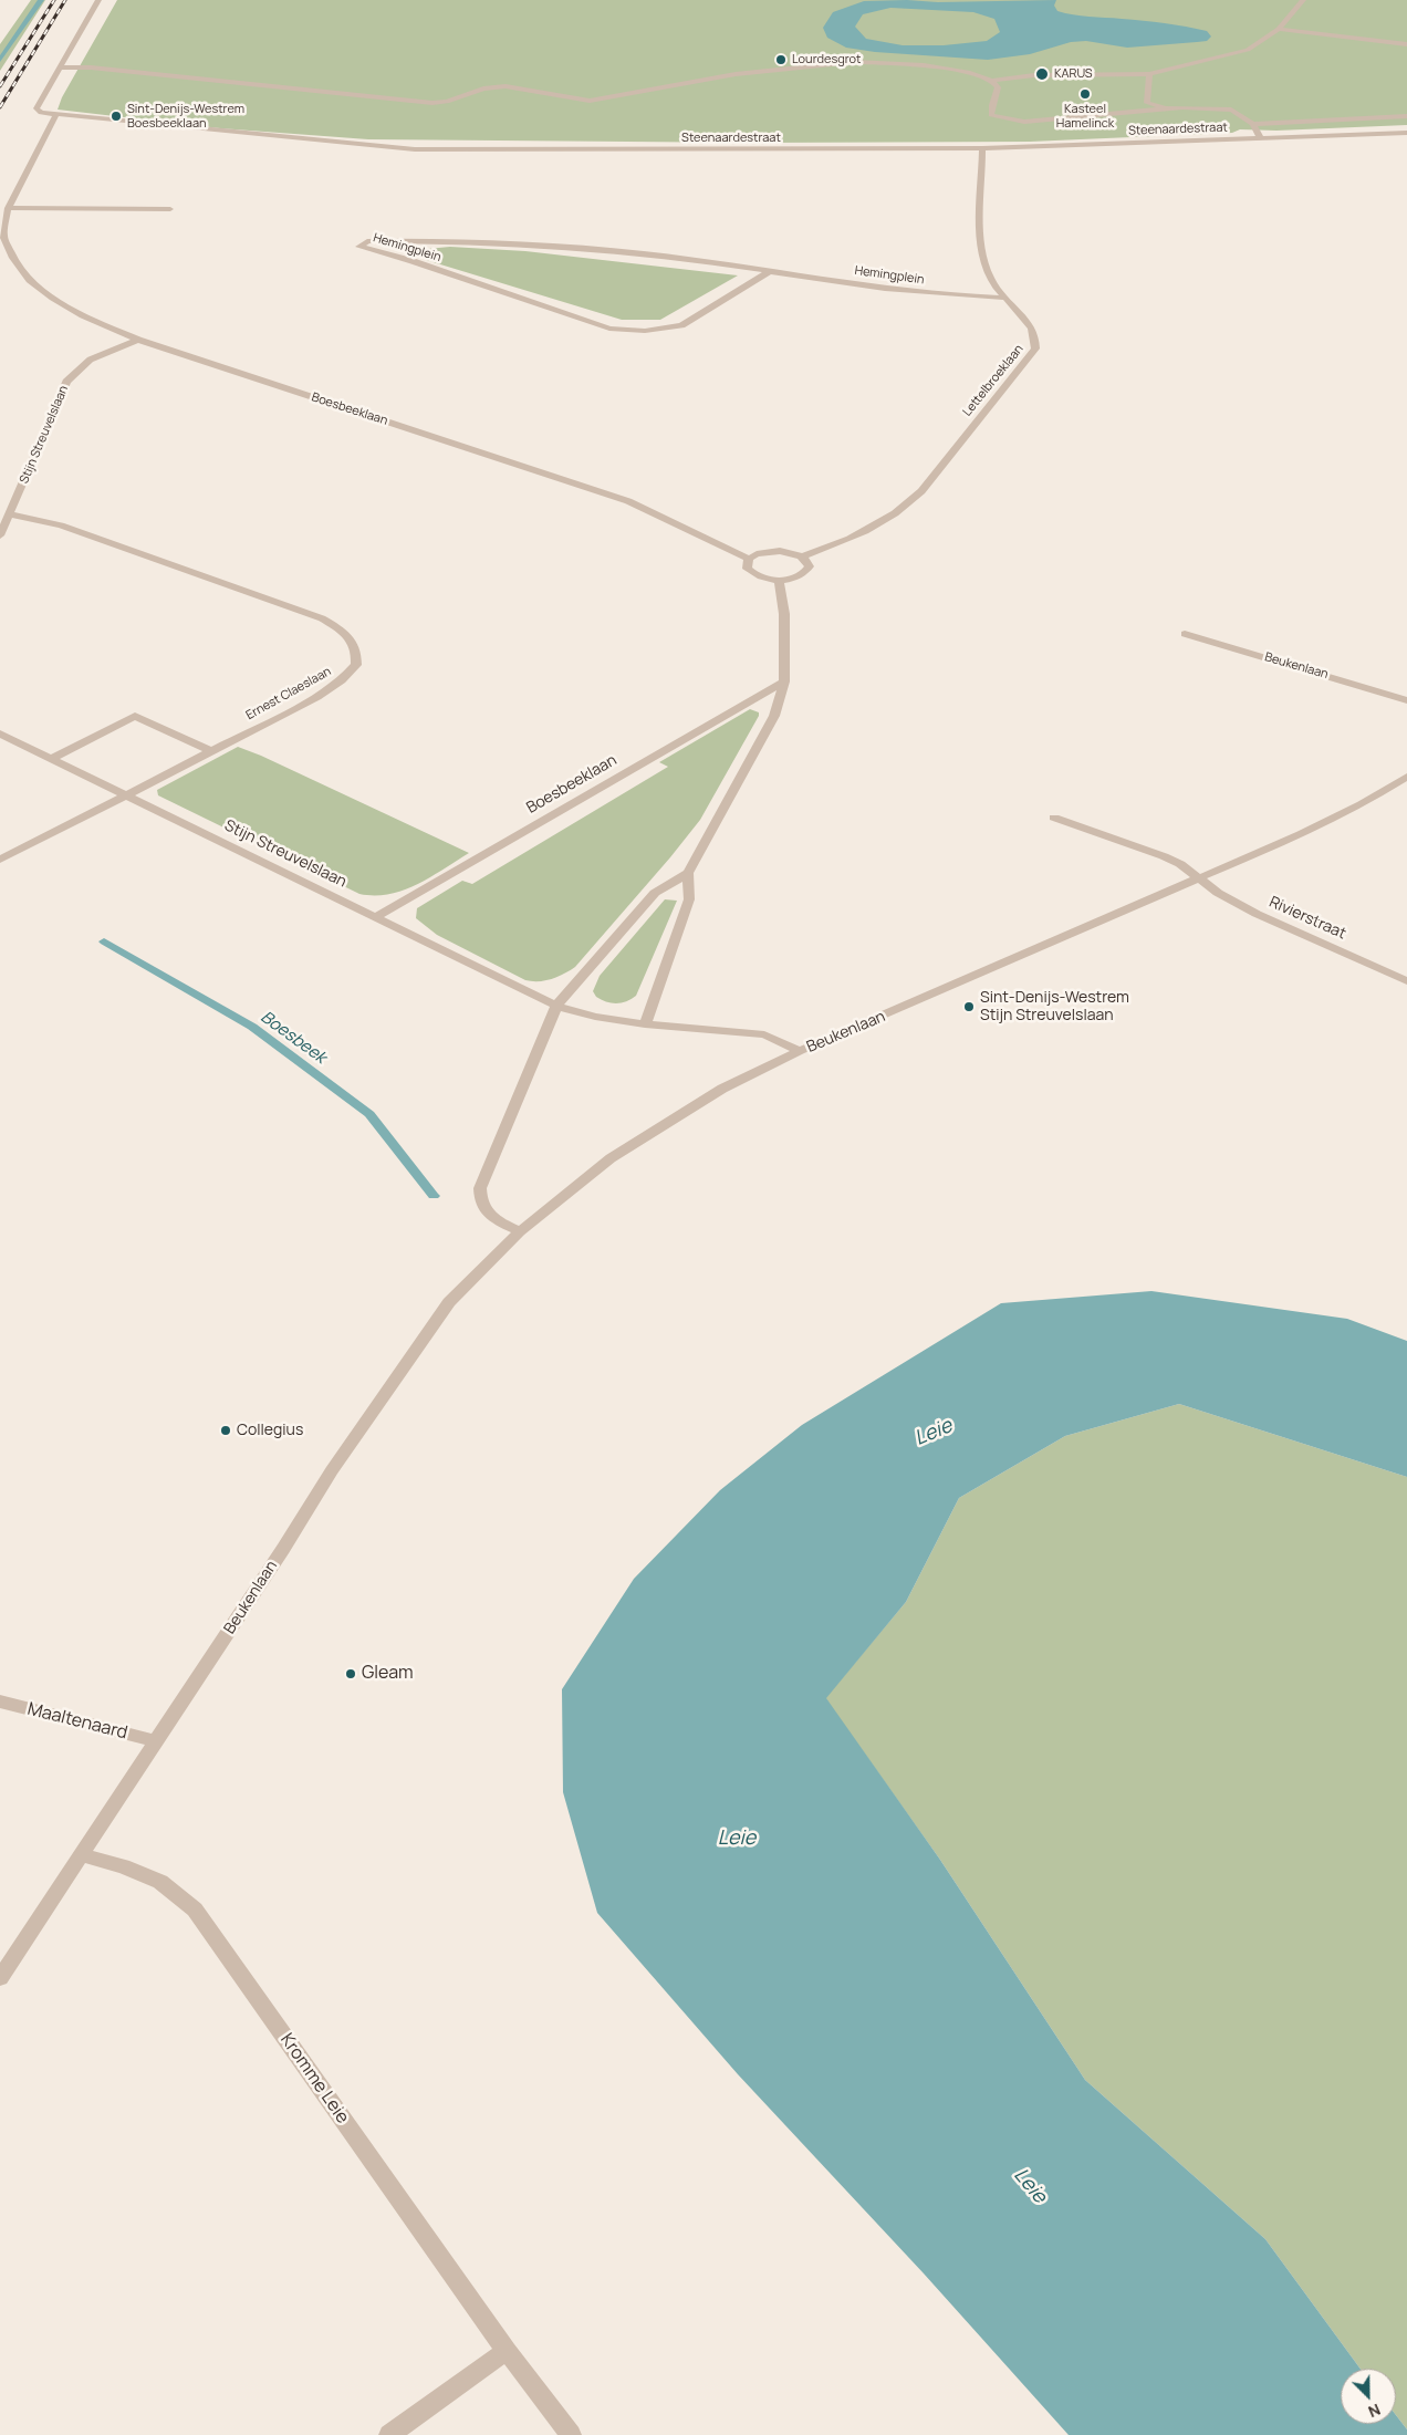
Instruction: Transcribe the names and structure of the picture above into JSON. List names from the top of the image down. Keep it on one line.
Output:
{"streets":{"street":["Steenaardestraat","Hemingplein","Lettelbroeklaan","Boesbeeklaan","Stijn Streuvelslaan","Beukenlaan","Ernest Claeslaan","Rivierstraat","Maaltenaard","Kromme Leie"]},"crossings":[["Steenaardestraat","Lettelbroeklaan"],["Steenaardestraat","Boesbeeklaan"],["Hemingplein","Lettelbroeklaan"],["Lettelbroeklaan","Boesbeeklaan"],["Boesbeeklaan","Stijn Streuvelslaan"],["Stijn Streuvelslaan","Ernest Claeslaan"],["Beukenlaan","Rivierstraat"],["Beukenlaan","Maaltenaard"],["Beukenlaan","Kromme Leie"]],"water":["Boesbeek","Leie"],"places":["Lourdesgrot","KARUS","Kasteel Hamelinck","Sint-Denijs-Westrem Boesbeeklaan","Sint-Denijs-Westrem Stijn Streuvelslaan","Collegius","Gleam"],"north":"bottom right"}
